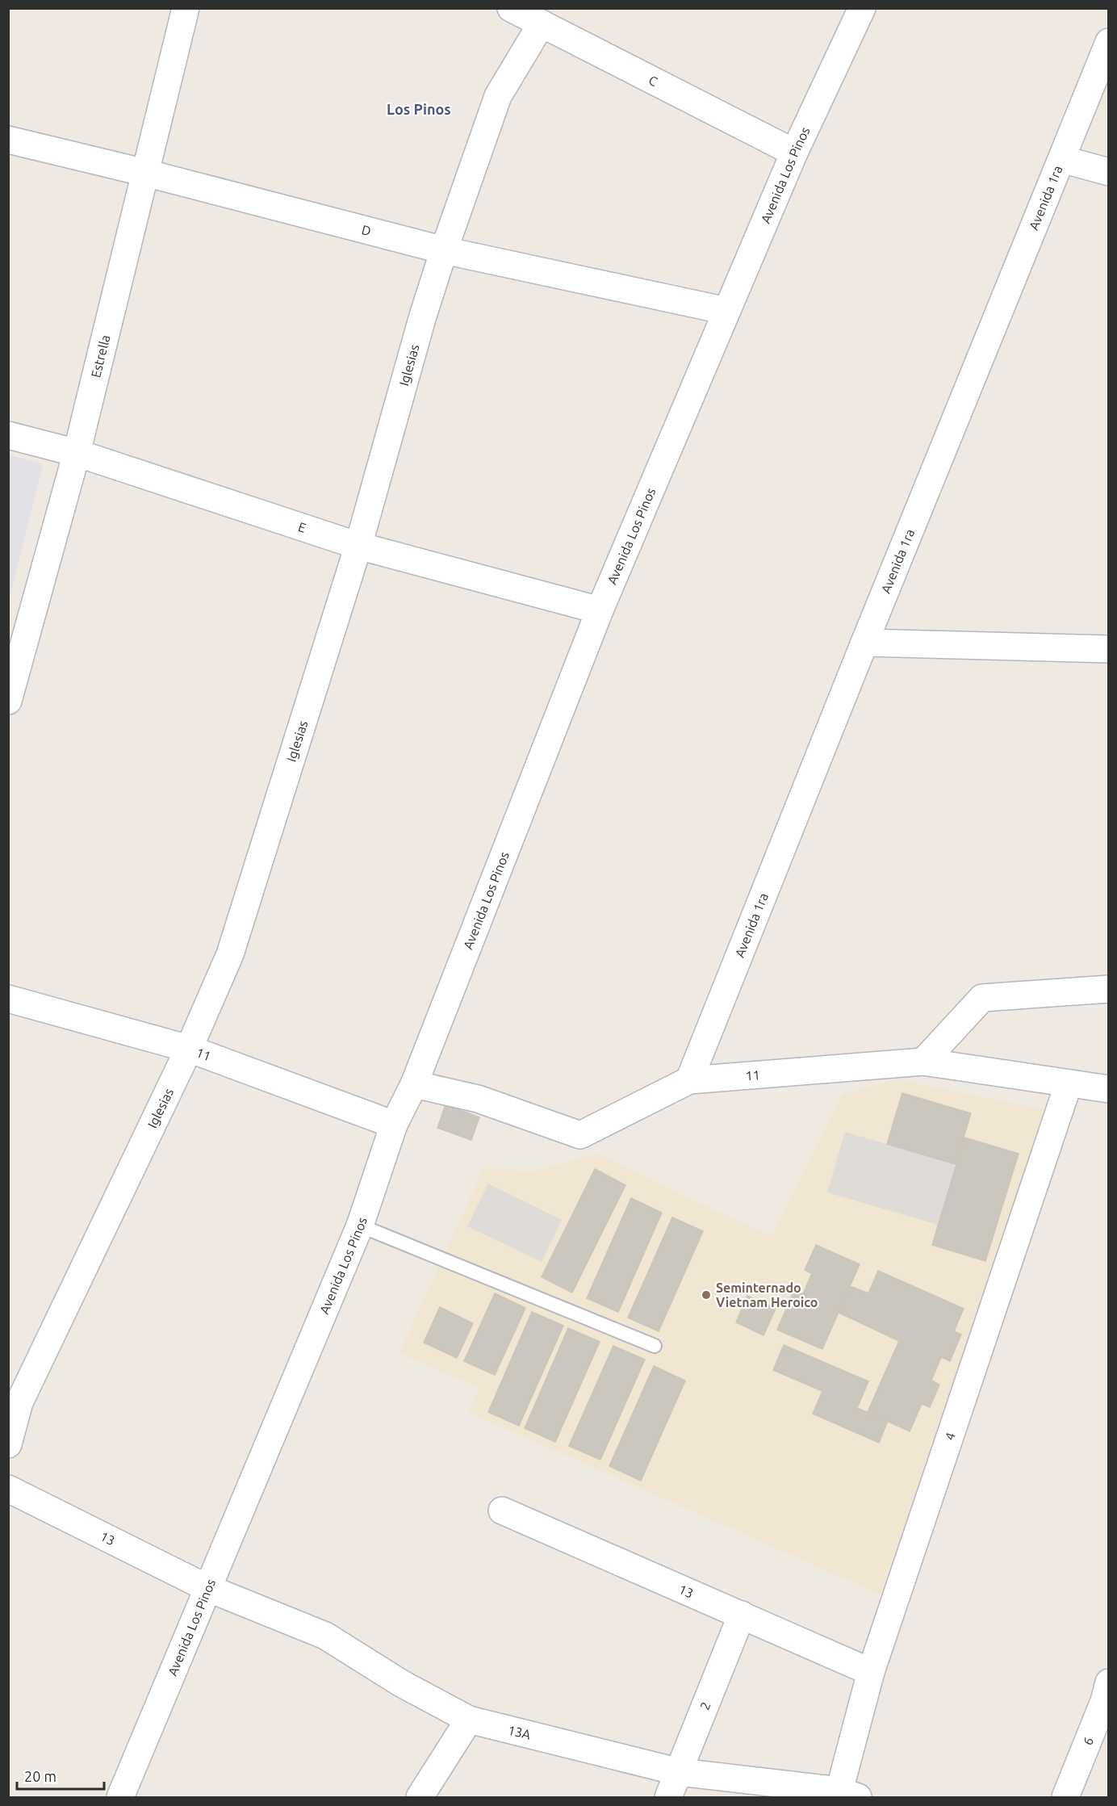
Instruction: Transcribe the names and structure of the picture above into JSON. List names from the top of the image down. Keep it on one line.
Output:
{"streets":{"street":["C","Avenida Los Pinos","Avenida 1ra","D","Estrella","Iglesias","E","11","4","13","2","13A","6"]},"crossings":[["C","Avenida Los Pinos"],["C","Iglesias"],["Avenida Los Pinos","D"],["Avenida Los Pinos","E"],["Avenida Los Pinos","11"],["Avenida Los Pinos","13"],["Avenida Los Pinos","13A"],["Avenida 1ra","11"],["D","Estrella"],["D","Iglesias"],["Estrella","E"],["Iglesias","E"],["Iglesias","11"],["11","4"],["4","13"],["4","13A"],["13","2"],["13","13A"],["2","13A"]],"districts":["Los Pinos"],"places":["Seminternado Vietnam Heroico"],"scale_bar":"20 m"}
